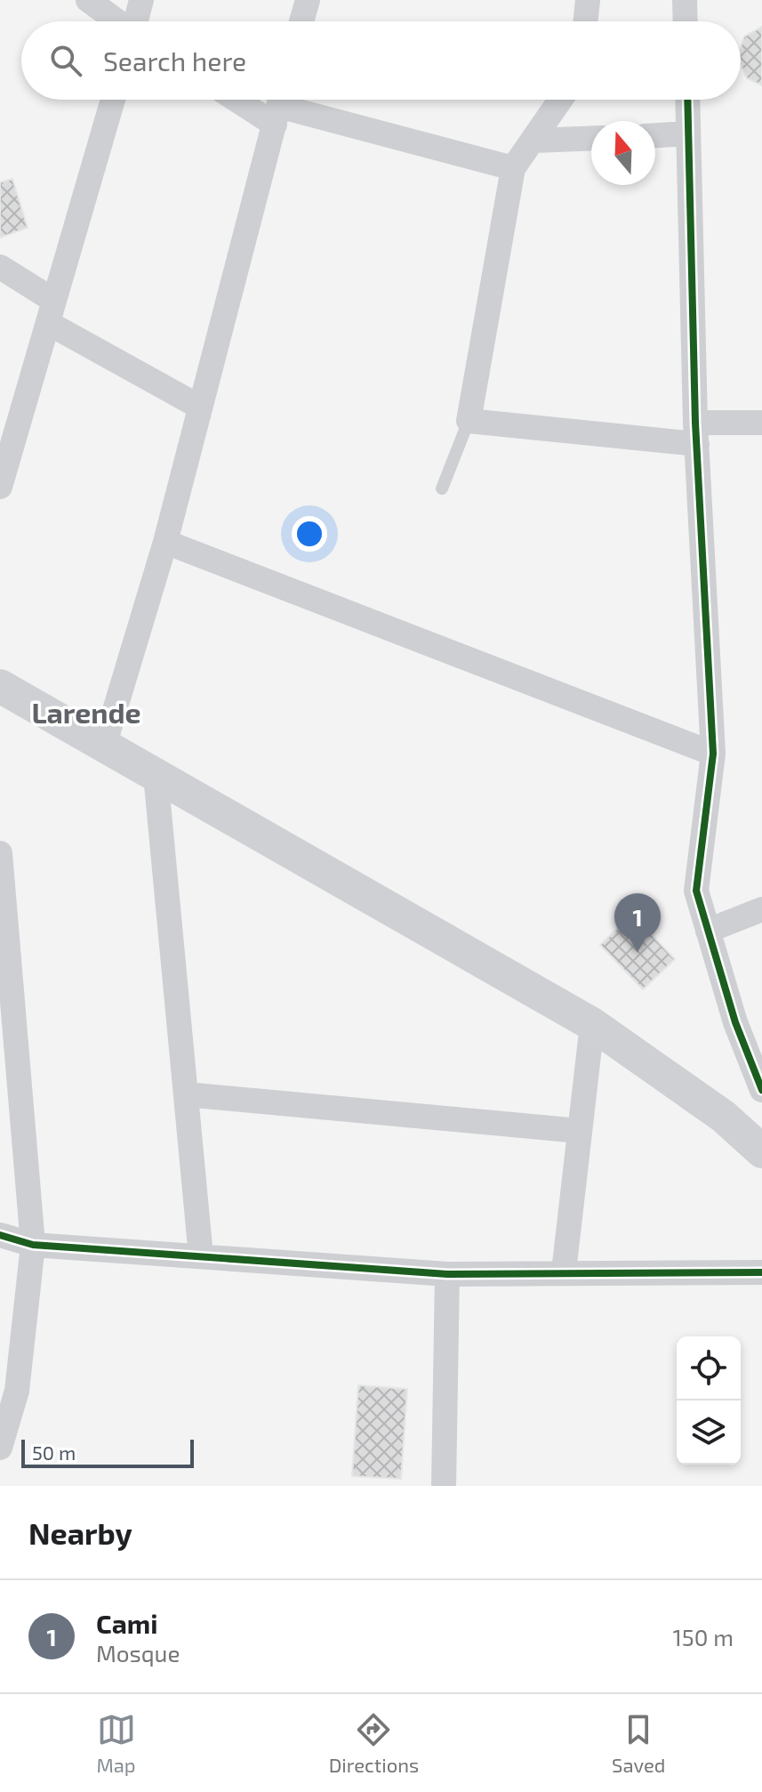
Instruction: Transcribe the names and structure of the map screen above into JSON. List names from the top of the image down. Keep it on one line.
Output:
{"districts":["Larende"],"scale_bar":"50 m","north":"top","page":{"search":"Search here","pins":"1","scale":"50 m","heading":"Nearby","list":[{"mark":"1","name":"Cami","note":"Mosque","value":"150 m"}],"nav":["Map","Directions","Saved"]}}
